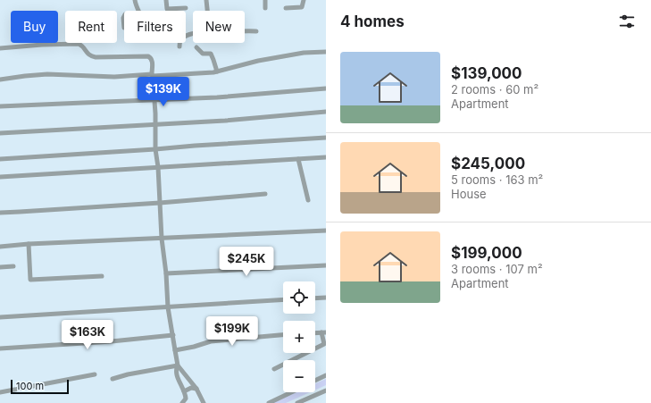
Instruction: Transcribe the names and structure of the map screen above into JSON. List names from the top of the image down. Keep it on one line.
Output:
{"scale_bar":"100 m","page":{"heading":"4 homes","chip":["Buy","Rent","Filters","New"],"list":[{"name":"$139,000","note":"2 rooms · 60 m² · Apartment"},{"name":"$245,000","note":"5 rooms · 163 m² · House"},{"name":"$199,000","note":"3 rooms · 107 m² · Apartment"}],"price":["$139K","$245K","$199K","$163K"],"map_buttons":["+","−"],"scale":"100 m"}}
